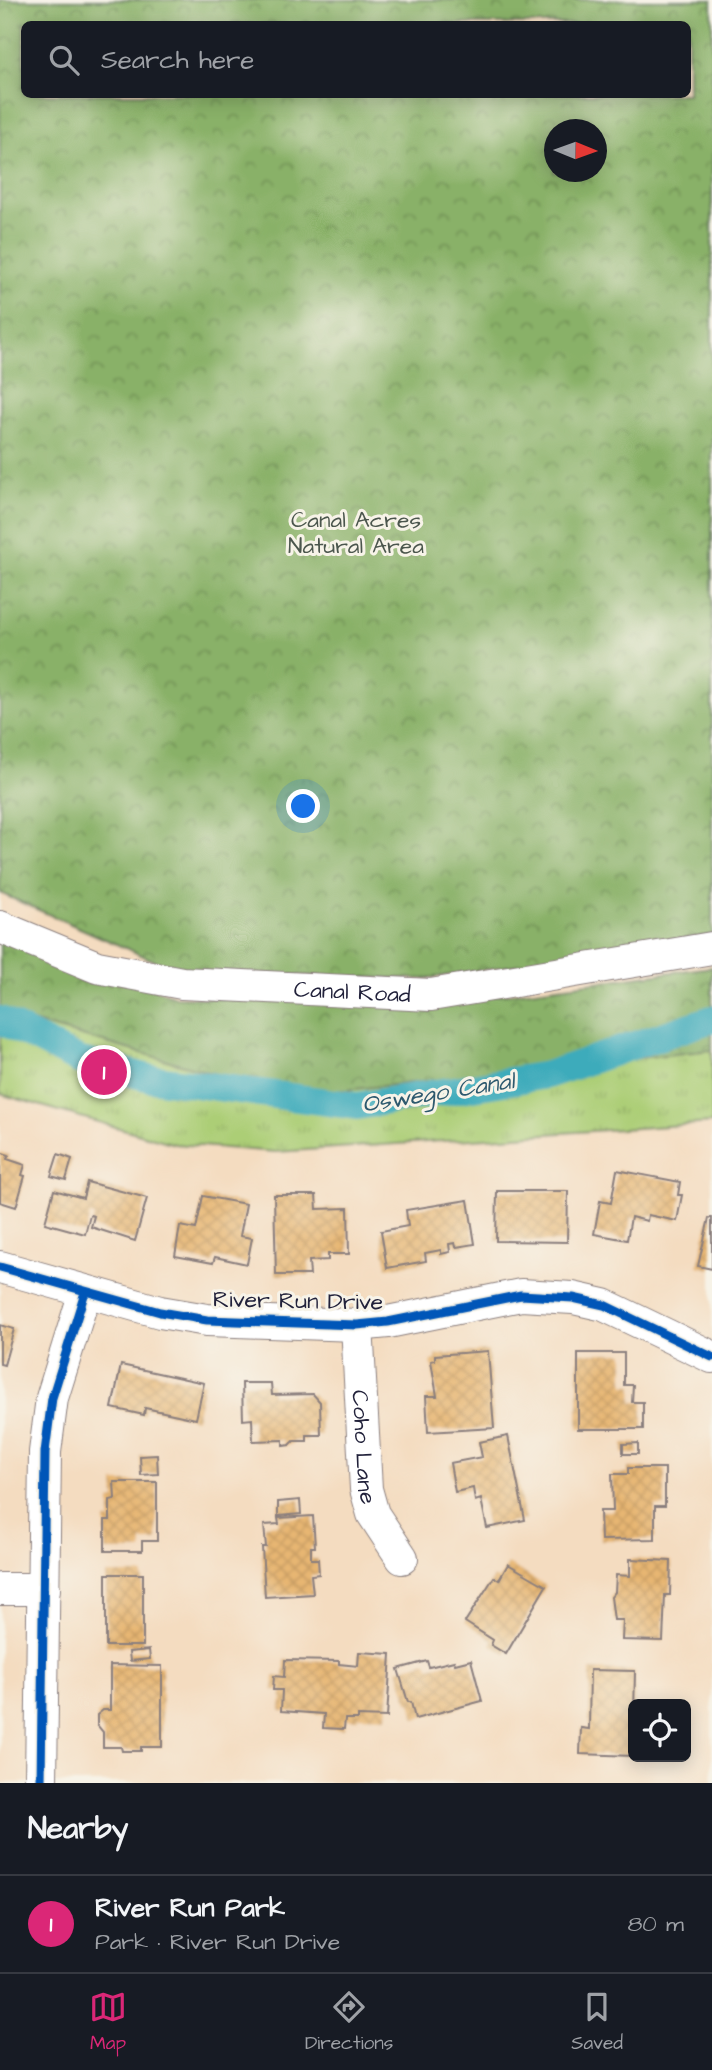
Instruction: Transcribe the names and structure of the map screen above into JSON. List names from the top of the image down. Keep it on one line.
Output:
{"streets":{"street":["Canal Road","River Run Drive","Coho Lane"]},"crossings":[["River Run Drive","Coho Lane"]],"water":["Oswego Canal"],"parks":["Canal Acres Natural Area"],"north":"right","page":{"search":"Search here","pins":"1","heading":"Nearby","list":[{"mark":"1","name":"River Run Park","note":"Park · River Run Drive","value":"80 m"}],"nav":["Map","Directions","Saved"]}}
